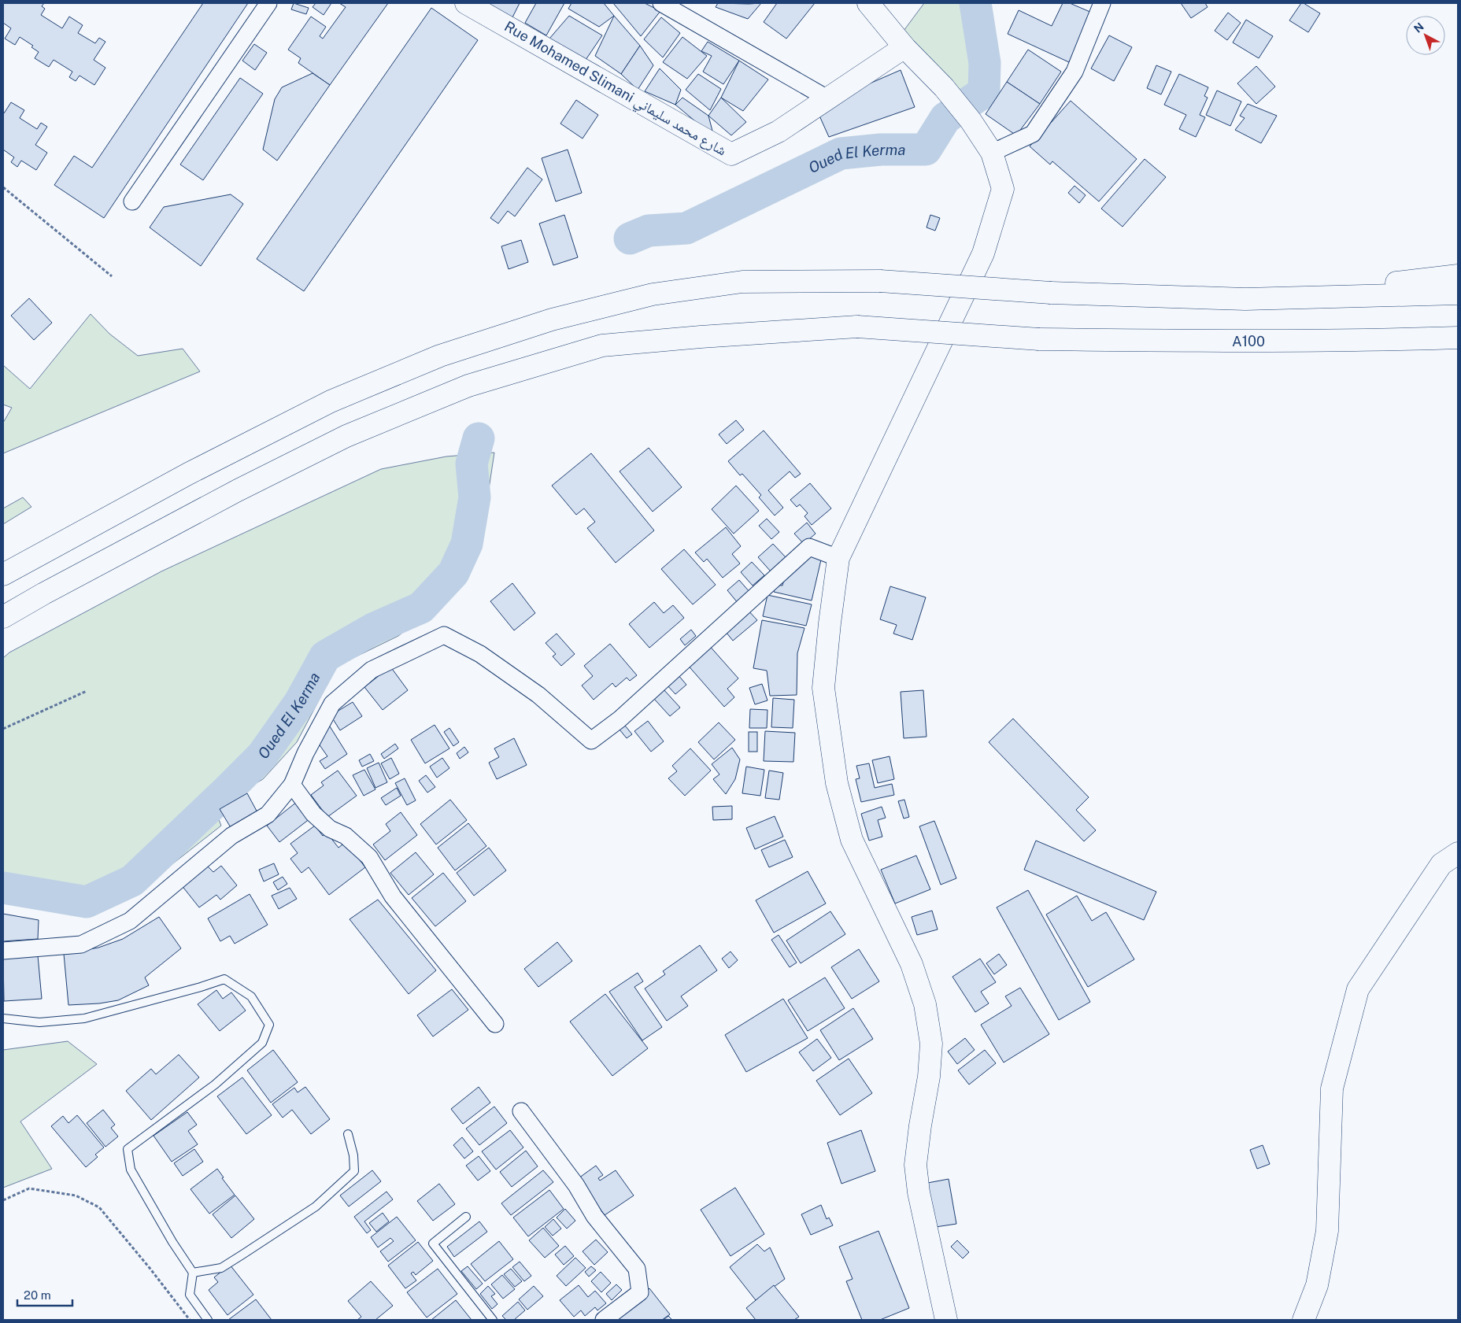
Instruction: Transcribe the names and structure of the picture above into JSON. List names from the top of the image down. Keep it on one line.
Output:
{"streets":{"main road":["Rue Mohamed Slimani شارع محمد سليماني","A100"]},"water":["Oued El Kerma"],"scale_bar":"20 m","north":"top left"}
